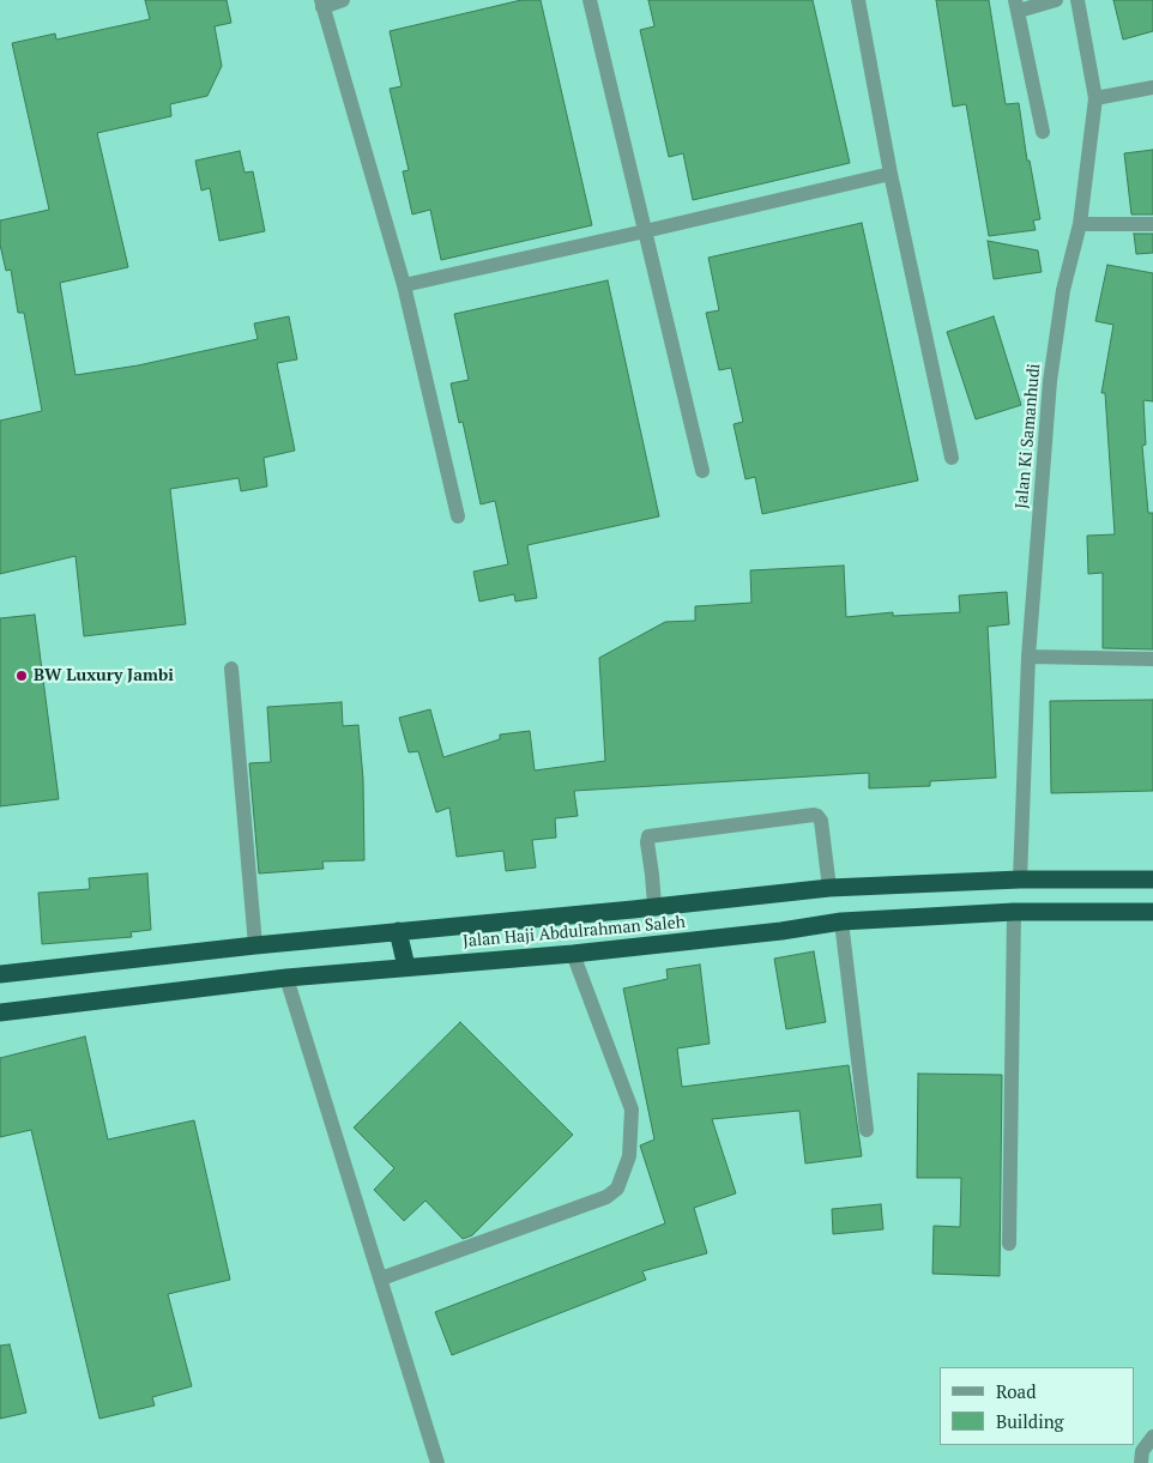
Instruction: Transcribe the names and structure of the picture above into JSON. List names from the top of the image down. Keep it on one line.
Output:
{"streets":{"highway":["Jalan Haji Abdulrahman Saleh"],"street":["Jalan Ki Samanhudi"]},"crossings":[["Jalan Ki Samanhudi","Jalan Haji Abdulrahman Saleh"]],"places":["BW Luxury Jambi"],"legend":["Road","Building"]}
